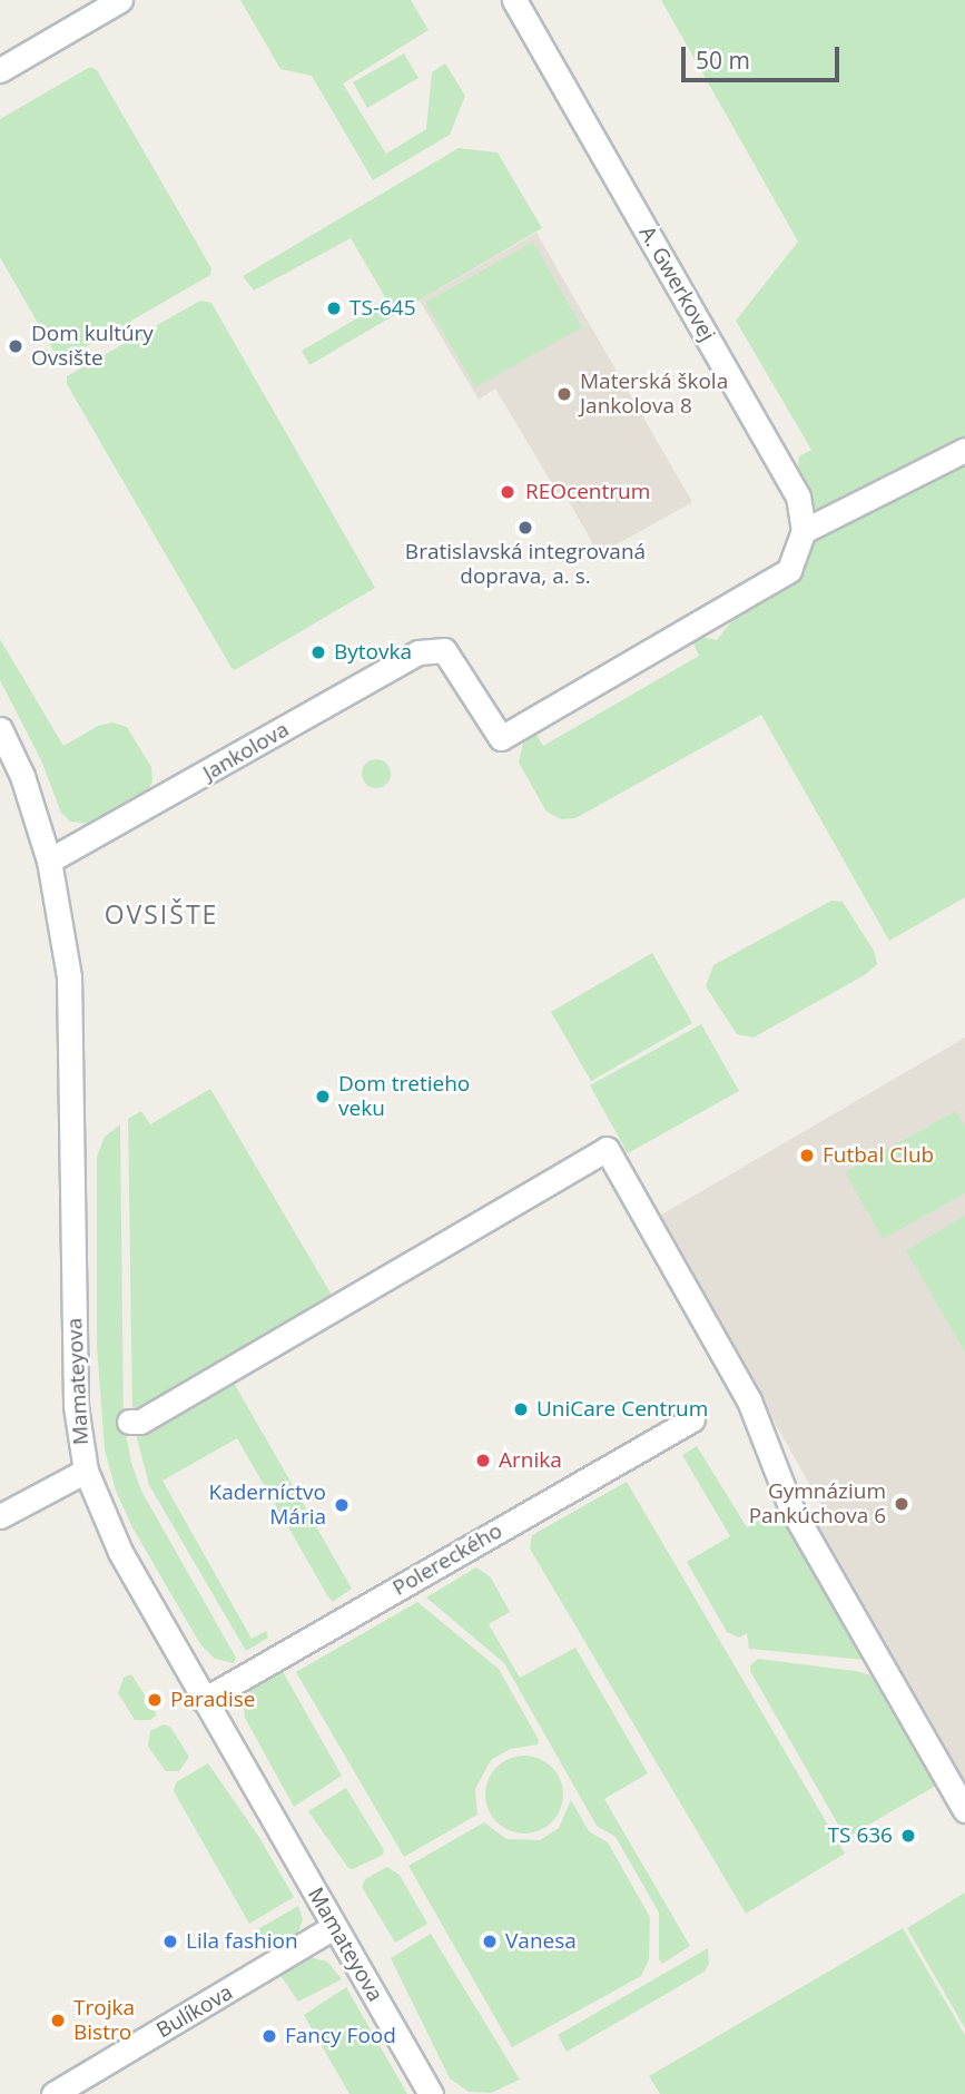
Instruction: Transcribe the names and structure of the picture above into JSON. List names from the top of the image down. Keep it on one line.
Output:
{"streets":{"street":["A. Gwerkovej","Jankolova","Mamateyova","Polereckého","Bulíkova"]},"crossings":[["A. Gwerkovej","Jankolova"],["Jankolova","Mamateyova"],["Mamateyova","Polereckého"],["Mamateyova","Bulíkova"]],"districts":["OVSIŠTE"],"places":["TS-645","Dom kultúry Ovsište","Materská škola Jankolova 8","REOcentrum","Bratislavská integrovaná doprava, a. s.","Bytovka","Dom tretieho veku","Futbal Club","UniCare Centrum","Arnika","Gymnázium Pankúchova 6","Kaderníctvo Mária","Paradise","TS 636","Lila fashion","Vanesa","Trojka Bistro","Fancy Food"],"scale_bar":"50 m"}
